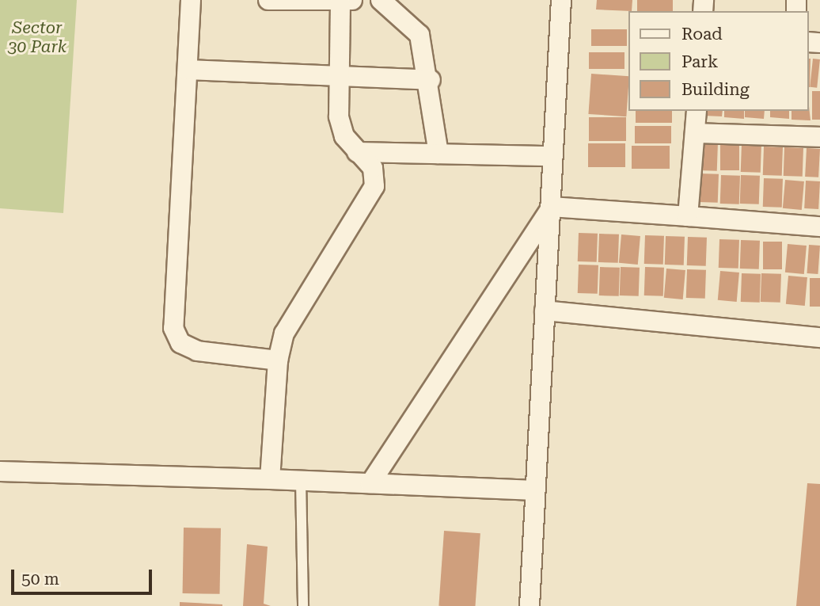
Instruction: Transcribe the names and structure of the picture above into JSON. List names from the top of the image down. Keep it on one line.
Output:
{"parks":["Sector 30 Park"],"legend":["Road","Park","Building"],"scale_bar":"50 m"}
